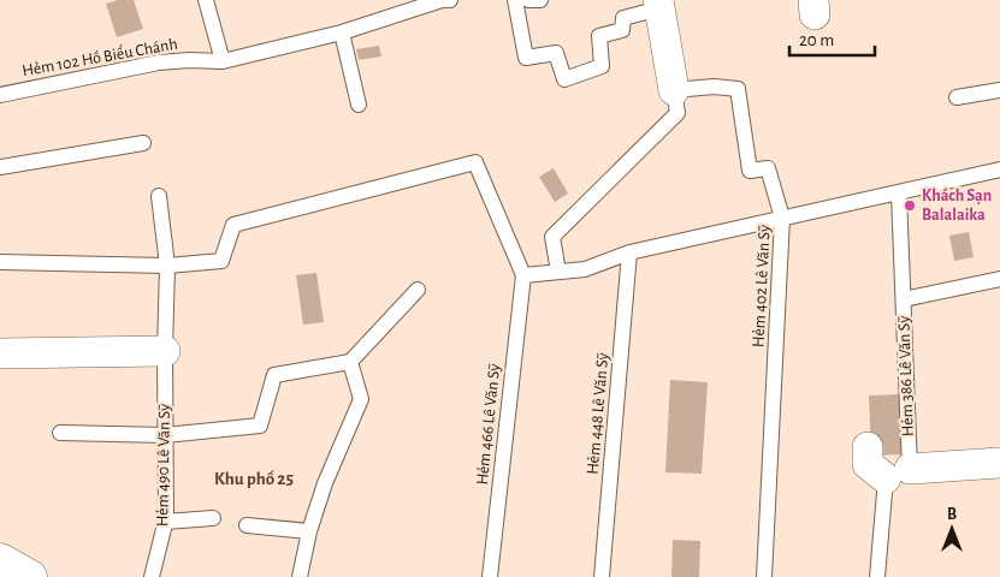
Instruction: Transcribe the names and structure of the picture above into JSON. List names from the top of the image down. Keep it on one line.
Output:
{"streets":{"lane":["Hẻm 102 Hồ Biểu Chánh","Hẻm 402 Lê Văn Sỹ","Hẻm 386 Lê Văn Sỹ","Hẻm 448 Lê Văn Sỹ","Hẻm 466 Lê Văn Sỹ","Hẻm 490 Lê Văn Sỹ"]},"crossings":[["Hẻm 402 Lê Văn Sỹ","Hẻm 386 Lê Văn Sỹ"],["Hẻm 466 Lê Văn Sỹ","Hẻm 490 Lê Văn Sỹ"]],"districts":["Khu phố 25"],"places":["Khách Sạn Balalaika"],"scale_bar":"20 m","north":"top"}
